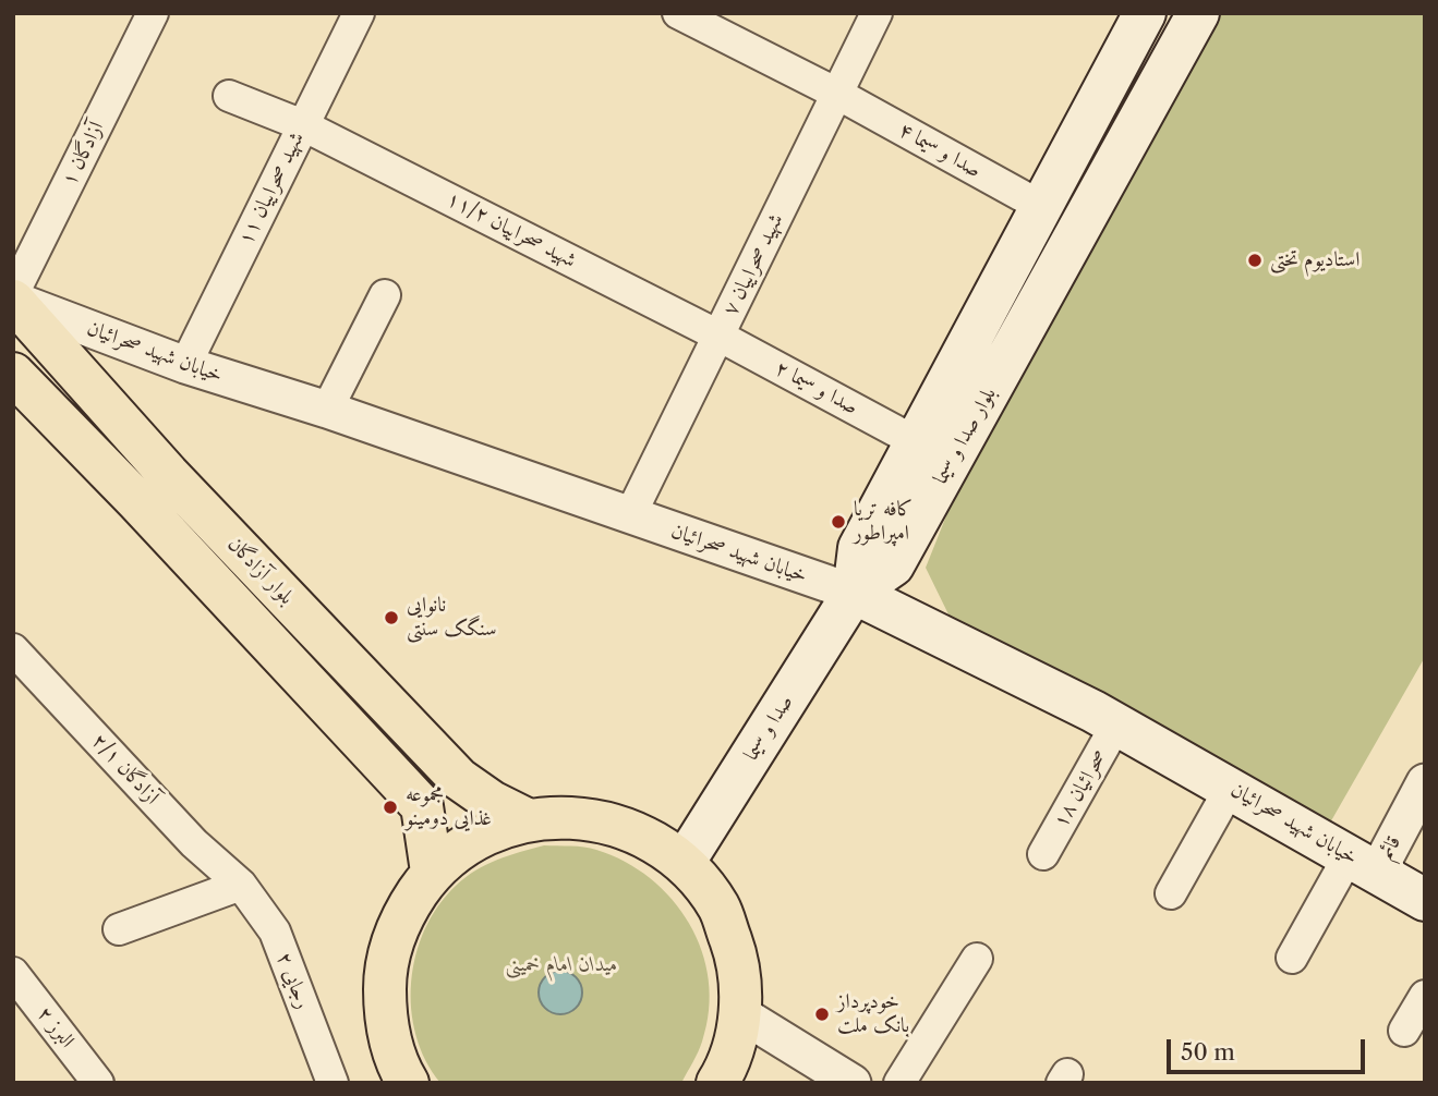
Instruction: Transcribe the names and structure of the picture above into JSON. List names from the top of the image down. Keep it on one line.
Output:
{"streets":{"main road":["خیابان شهید صحرائیان","بلوار صدا و سیما","بلوار آزادگان","صدا و سیما"],"street":["صدا و سیما ۴","آزادگان ۱","شهید صحراییان ۱۱","شهید صحراییان ۱۱/۲","شهید صحراییان ۷","صدا و سیما ۲","آزادگان ۲/۱","صحرائیان ۱۸","قائم","رجایی ۲","البرز ۲"]},"crossings":[["صدا و سیما ۴","شهید صحراییان ۷"],["صدا و سیما ۴","بلوار صدا و سیما"],["آزادگان ۱","خیابان شهید صحرائیان"],["آزادگان ۱","بلوار آزادگان"],["شهید صحراییان ۱۱","شهید صحراییان ۱۱/۲"],["شهید صحراییان ۱۱","خیابان شهید صحرائیان"],["شهید صحراییان ۱۱/۲","شهید صحراییان ۷"],["شهید صحراییان ۱۱/۲","صدا و سیما ۲"],["شهید صحراییان ۷","خیابان شهید صحرائیان"],["شهید صحراییان ۷","صدا و سیما ۲"],["خیابان شهید صحرائیان","بلوار صدا و سیما"],["خیابان شهید صحرائیان","بلوار آزادگان"],["خیابان شهید صحرائیان","صدا و سیما"],["خیابان شهید صحرائیان","صحرائیان ۱۸"],["خیابان شهید صحرائیان","قائم"],["صدا و سیما ۲","بلوار صدا و سیما"],["بلوار صدا و سیما","صدا و سیما"],["آزادگان ۲/۱","رجایی ۲"]],"parks":["میدان امام خمینی"],"places":["استادیوم تختی","کافه تریا امپراطور","نانوایی سنگک سنتی","مجموعه غذایى دومینو","خودپرداز بانک ملت"],"scale_bar":"50 m"}
